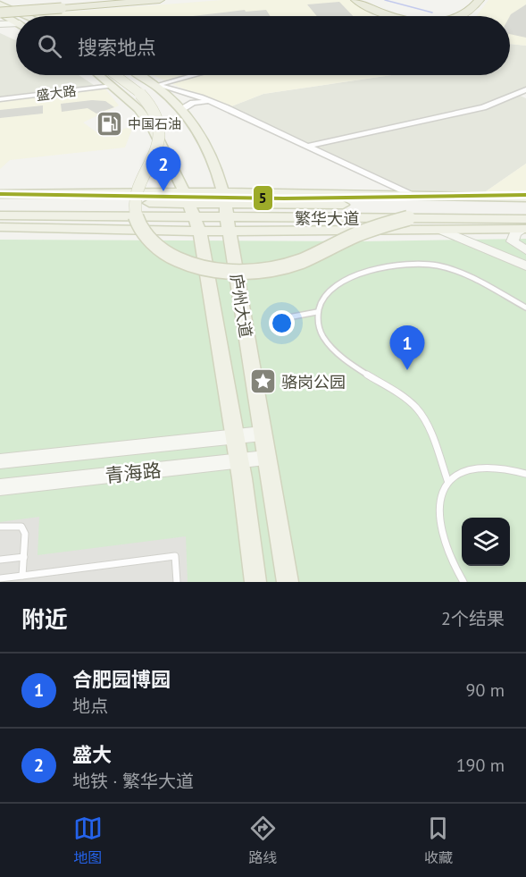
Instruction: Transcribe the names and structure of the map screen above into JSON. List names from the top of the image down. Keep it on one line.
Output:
{"streets":{"main road":["繁华大道","庐州大道","青海路"],"street":["盛大路"]},"crossings":[["盛大路","庐州大道"],["繁华大道","庐州大道"],["庐州大道","青海路"]],"places":{"fuel station":["中国石油"],"place":["骆岗公园"]},"lines":["transit line 5"],"page":{"search":"搜索地点","pins":["2","1"],"heading":["附近","2个结果"],"list":[{"mark":"1","name":"合肥园博园","note":"地点","value":"90 m"},{"mark":"2","name":"盛大","note":"地铁 · 繁华大道","value":"190 m"}],"nav":["地图","路线","收藏"]}}
